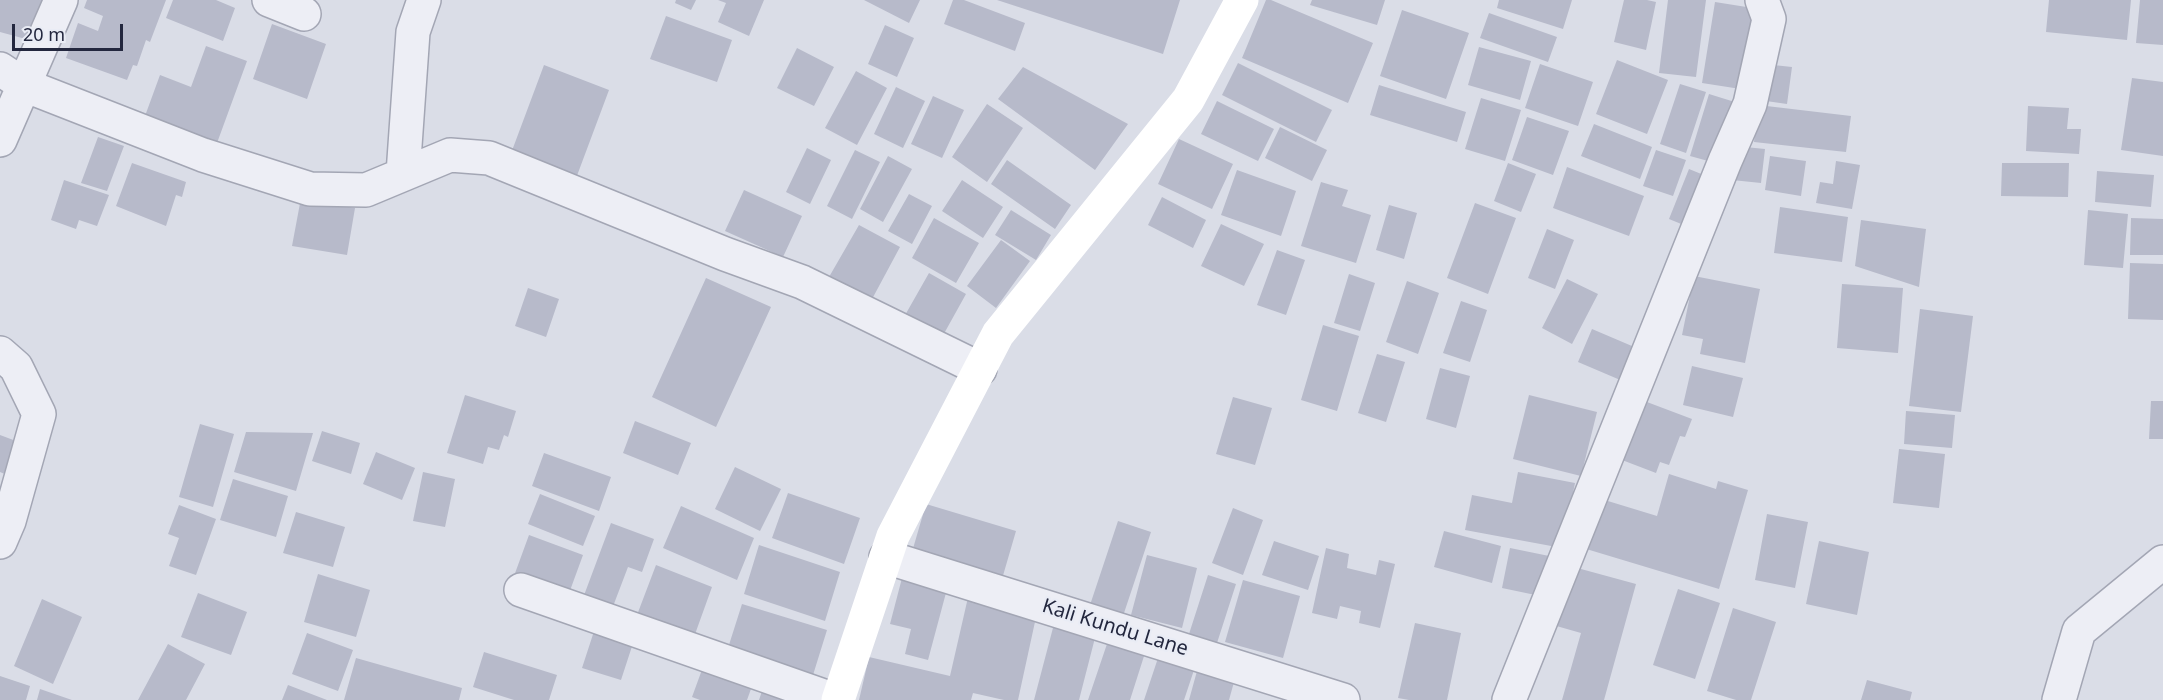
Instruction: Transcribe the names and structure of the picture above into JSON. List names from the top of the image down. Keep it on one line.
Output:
{"streets":{"street":["Kali Kundu Lane"]},"scale_bar":"20 m"}
